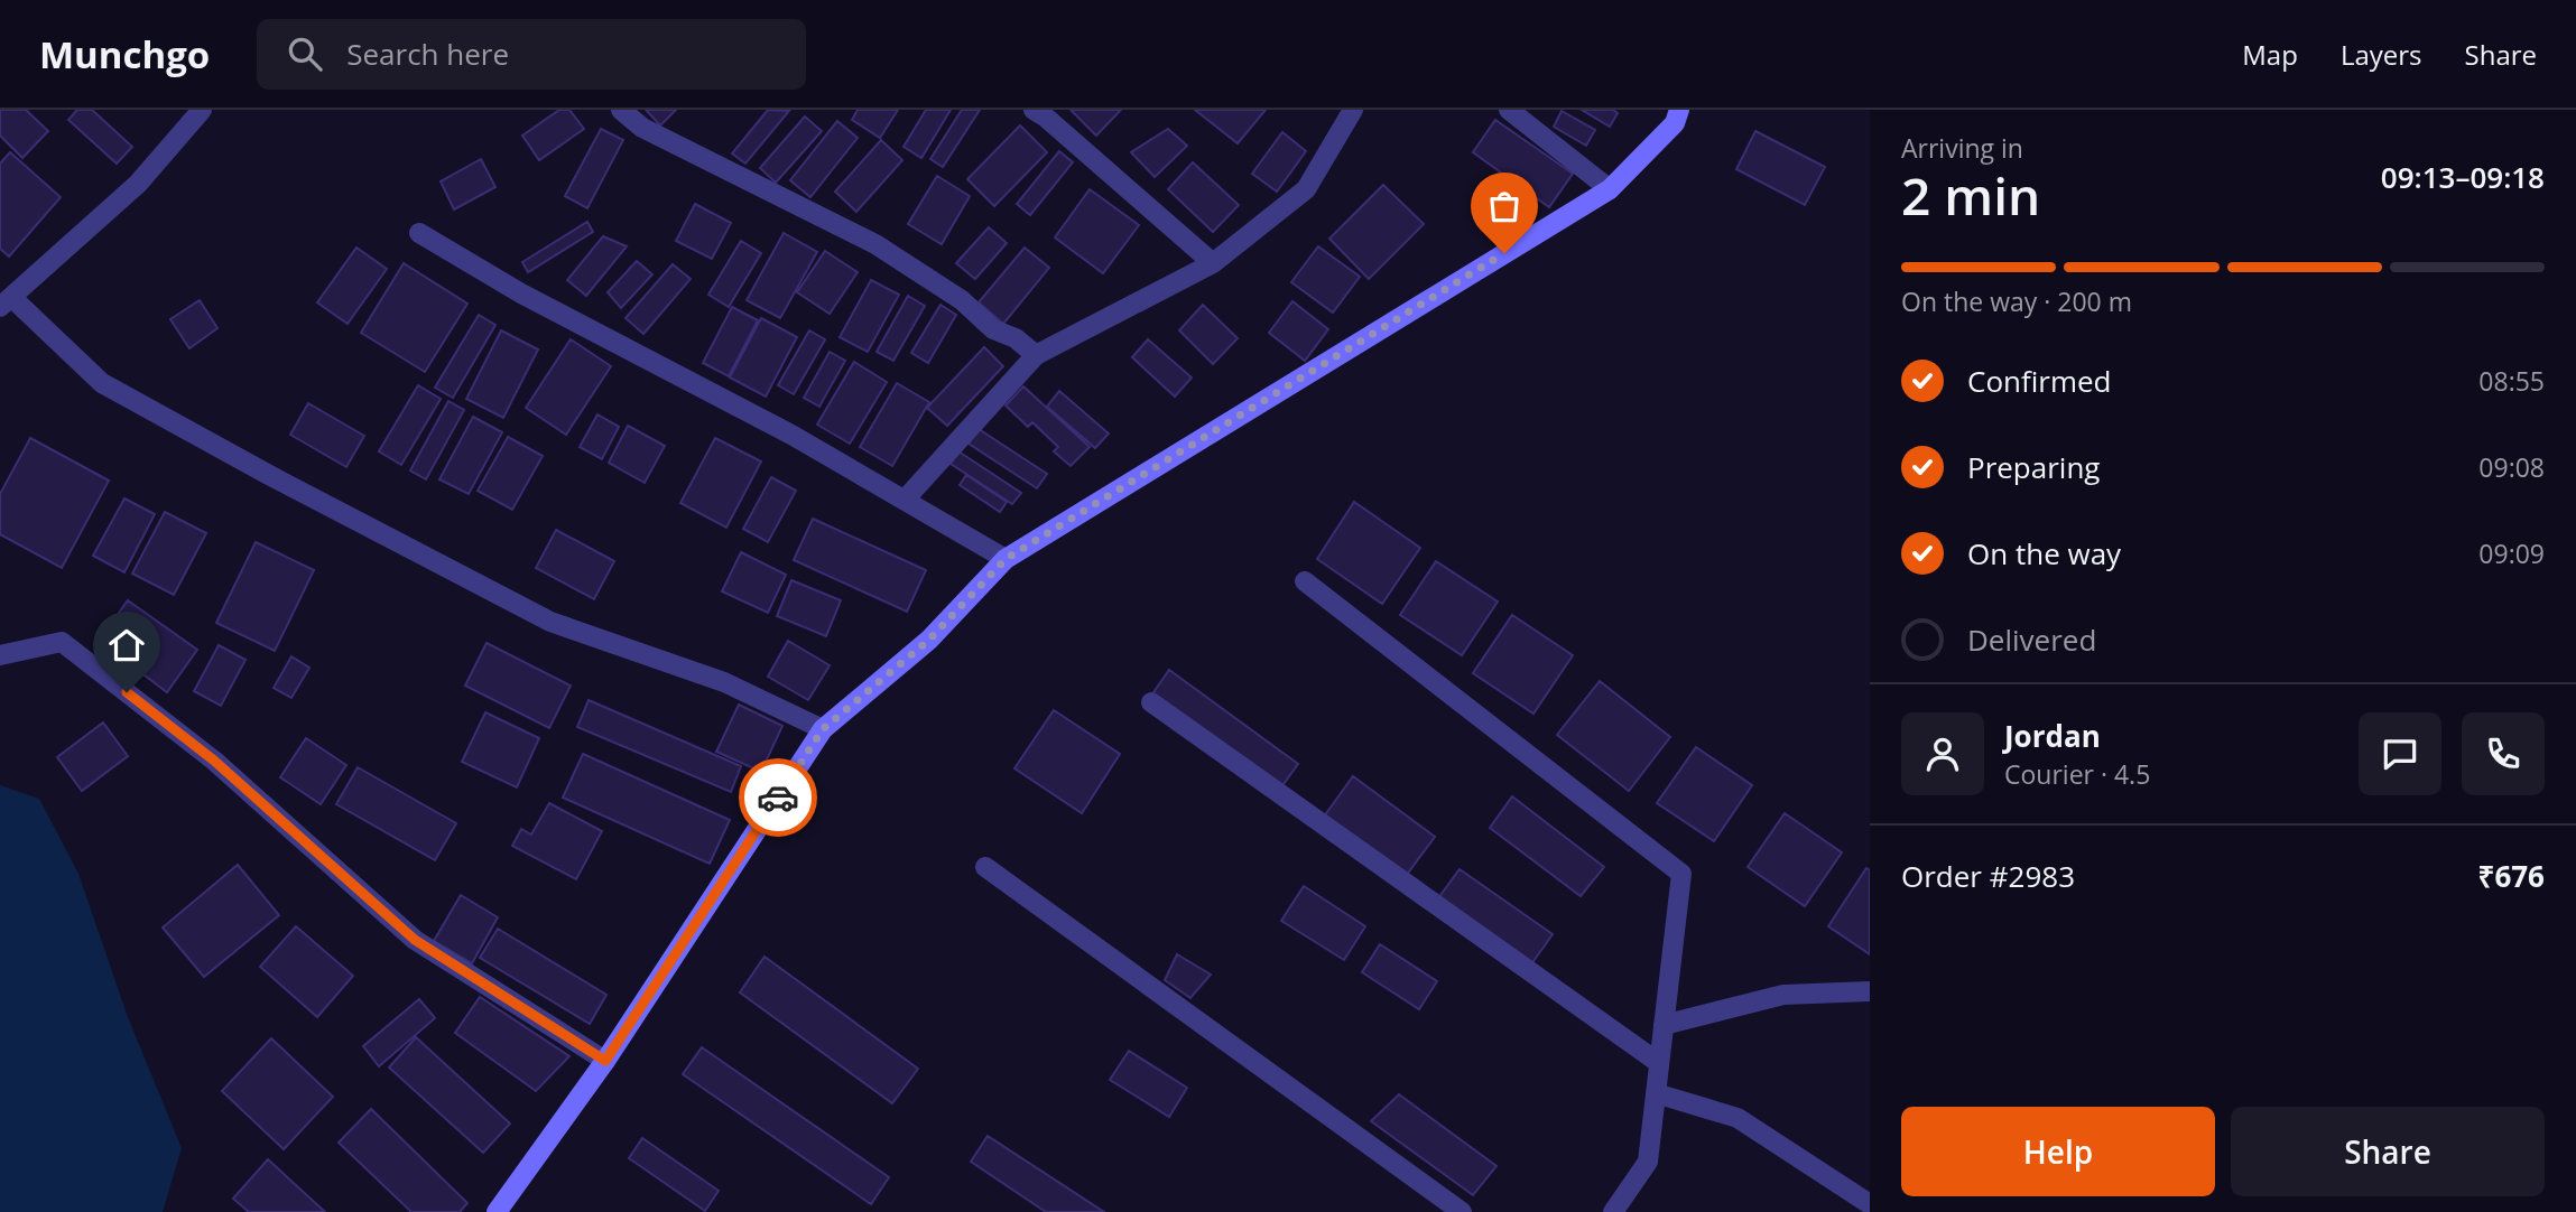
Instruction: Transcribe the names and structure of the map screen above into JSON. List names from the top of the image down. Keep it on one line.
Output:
{"page":{"header":"Munchgo","search":"Search here","nav":["Map","Layers","Share"],"heading":["2 min","Arriving in","09:13–09:18"],"panel":["Jordan","Courier · 4.5","Order #2983","₹676"],"bar":"On the way · 200 m","list":[["Confirmed","08:55"],["Preparing","09:08"],["On the way","09:09"],"Delivered"],"buttons":["Help","Share"]}}
